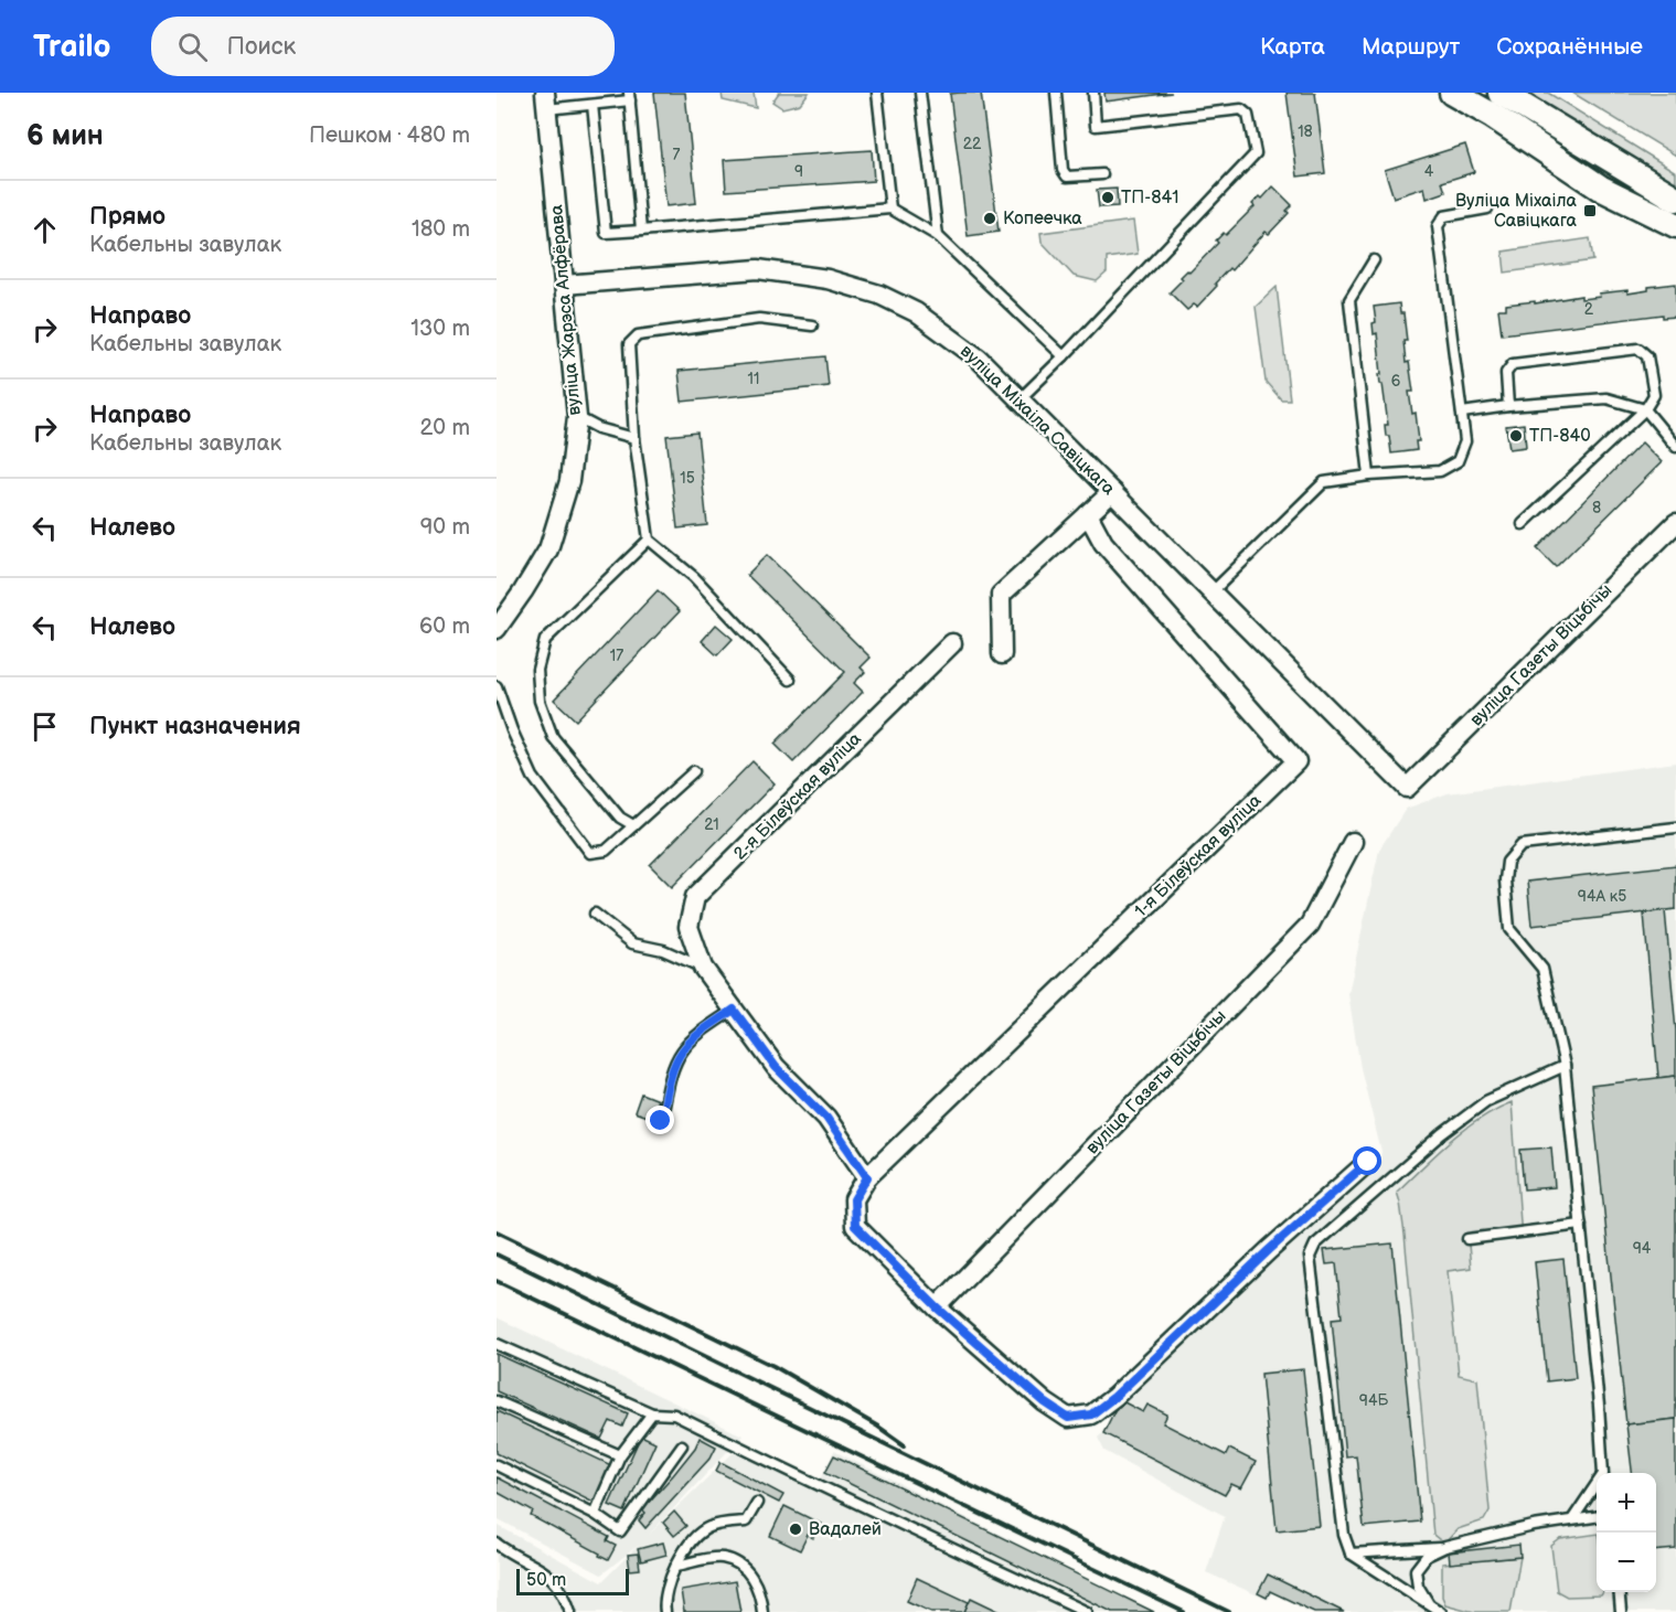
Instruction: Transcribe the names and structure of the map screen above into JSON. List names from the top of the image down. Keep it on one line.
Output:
{"streets":{"street":["вуліца Жарэса Алфёрава","вуліца Міхаіла Савіцкага","вуліца Газеты Віцьбічы","2-я Білеўская вуліца","1-я Білеўская вуліца"]},"crossings":[["вуліца Жарэса Алфёрава","вуліца Міхаіла Савіцкага"],["вуліца Міхаіла Савіцкага","вуліца Газеты Віцьбічы"],["2-я Білеўская вуліца","1-я Білеўская вуліца"]],"places":{"other":["ТП-841","Копеечка","ТП-840","Вадалей"],"transit":["Вуліца Міхаіла Савіцкага"]},"house_numbers":["18","22","7","9","4","2","11","6","15","8","17","21","94А к5","94","94Б"],"scale_bar":"50 m","page":{"header":"Trailo","search":"Поиск","nav":["Карта","Маршрут","Сохранённые"],"heading":["6 мин","Пешком · 480 m"],"list":[["Прямо","Кабельны завулак","180 m"],["Направо","Кабельны завулак","130 m"],["Направо","Кабельны завулак","20 m"],["Налево","90 m"],["Налево","60 m"],"Пункт назначения"],"map_buttons":["+","−"],"scale":"50 m"}}
